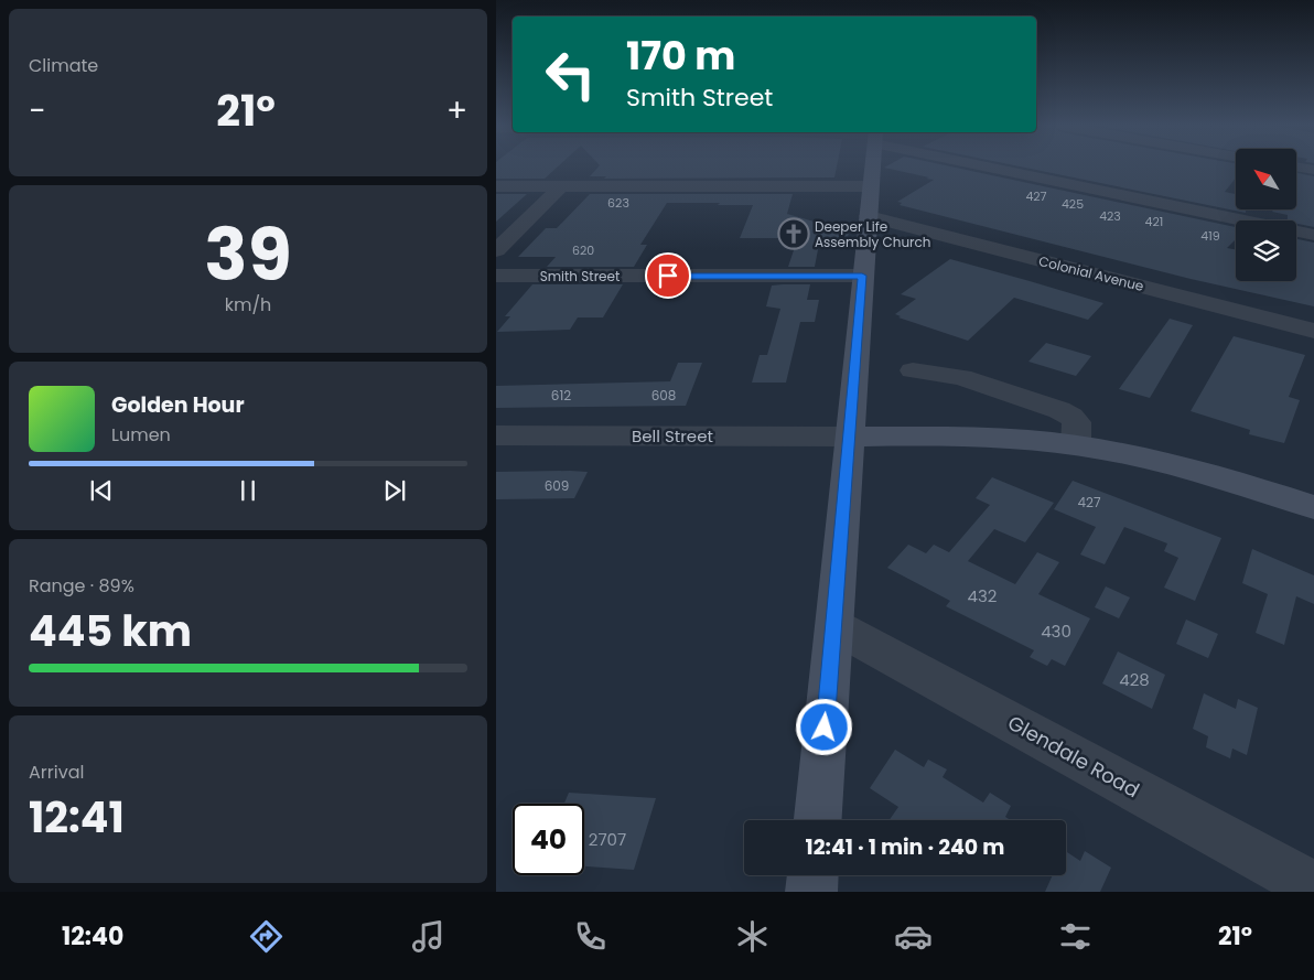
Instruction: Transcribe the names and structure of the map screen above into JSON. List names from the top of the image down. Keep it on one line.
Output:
{"streets":{"street":["Colonial Avenue","Smith Street","Bell Street","Glendale Road"]},"places":{"church":["Deeper Life Assembly Church"]},"house_numbers":["427","623","425","423","421","419","620","612","608","609","427","432","430","428","2707"],"north":"top left","page":{"tile":["Climate",["39","km/h"],["Range · 89%","445 km"],["Arrival","12:41"]],"turn":["170 m","Smith Street"],"heat":["−","21°","+"],"song":["Golden Hour","Lumen"],"limit":"40","trip":"12:41 · 1 min · 240 m","tabs":["12:40","21°"]}}
